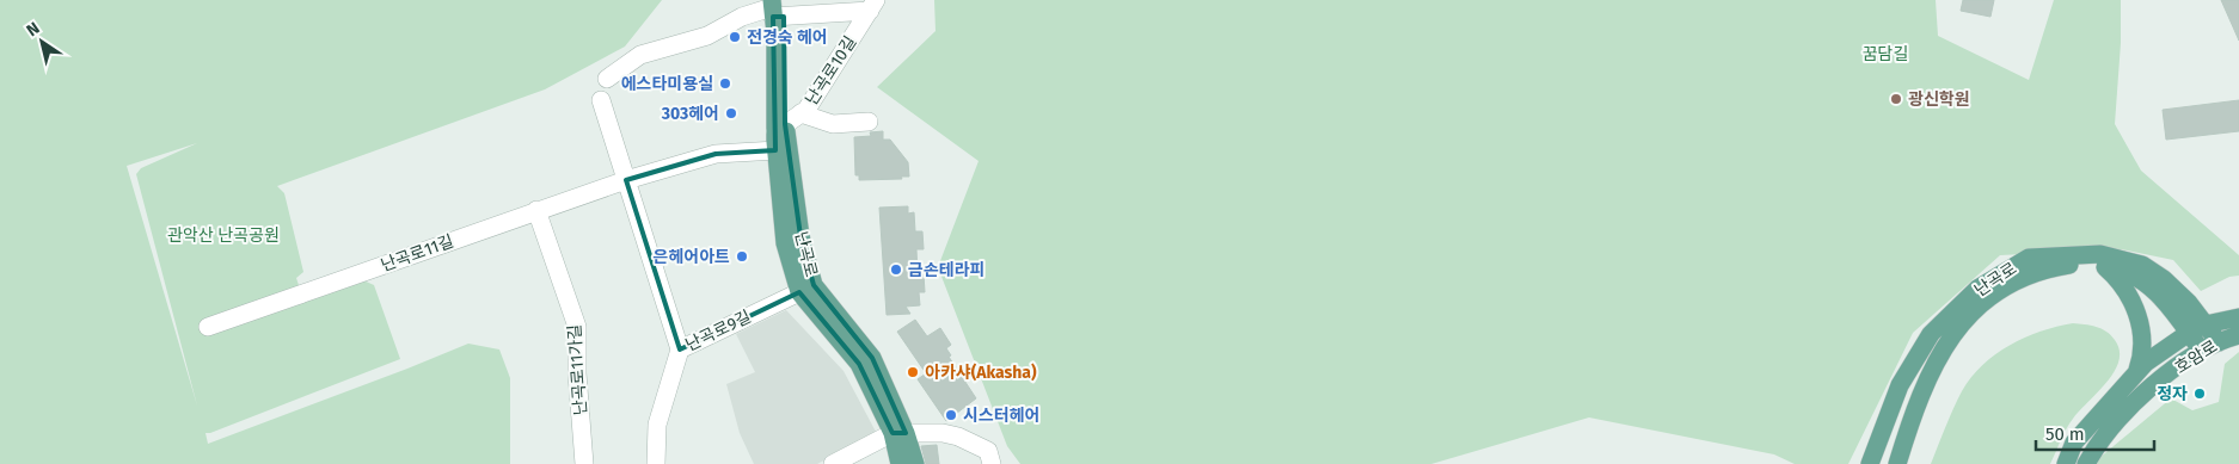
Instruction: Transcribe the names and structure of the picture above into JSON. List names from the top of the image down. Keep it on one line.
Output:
{"streets":{"main road":["난곡로","호암로"],"street":["난곡로10길","난곡로11길","난곡로9길","난곡로11가길"]},"crossings":[["난곡로10길","난곡로11길"],["난곡로10길","난곡로"],["난곡로11길","난곡로"],["난곡로11길","난곡로11가길"],["난곡로","난곡로9길"],["난곡로","호암로"]],"parks":["꿈담길","관악산 난곡공원"],"places":["전경숙 헤어","에스타미용실","광신학원","303헤어","은헤어아트","금손테라피","아카샤(Akasha)","정자","시스터헤어"],"scale_bar":"50 m","north":"top left"}
